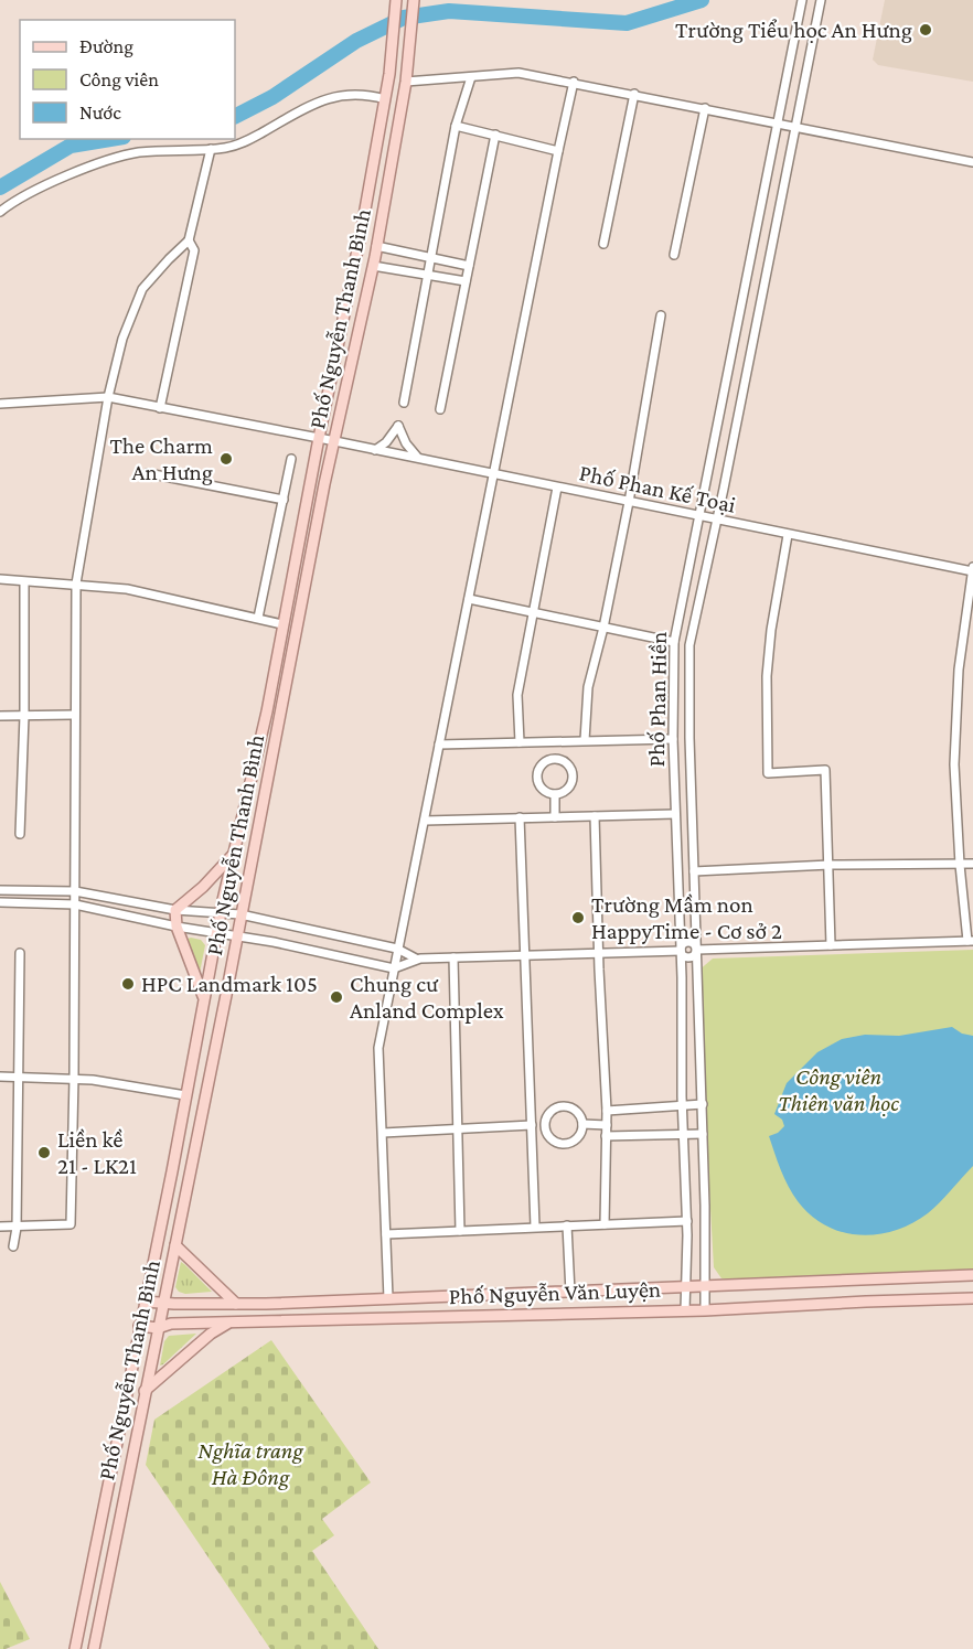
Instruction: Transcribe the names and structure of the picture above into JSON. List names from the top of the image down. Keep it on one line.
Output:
{"streets":{"main road":["Phố Nguyễn Thanh Bình","Phố Nguyễn Văn Luyện"],"street":["Phố Phan Kế Toại","Phố Phan Hiền"]},"crossings":[["Phố Nguyễn Thanh Bình","Phố Phan Kế Toại"],["Phố Nguyễn Thanh Bình","Phố Nguyễn Văn Luyện"],["Phố Phan Kế Toại","Phố Phan Hiền"],["Phố Phan Hiền","Phố Nguyễn Văn Luyện"]],"parks":["Công viên Thiên văn học","Nghĩa trang Hà Đông"],"places":["Trường Tiểu học An Hưng","The Charm An Hưng","Trường Mầm non HappyTime - Cơ sở 2","HPC Landmark 105","Chung cư Anland Complex","Liền kề 21 - LK21"],"legend":["Đường","Công viên","Nước"]}
